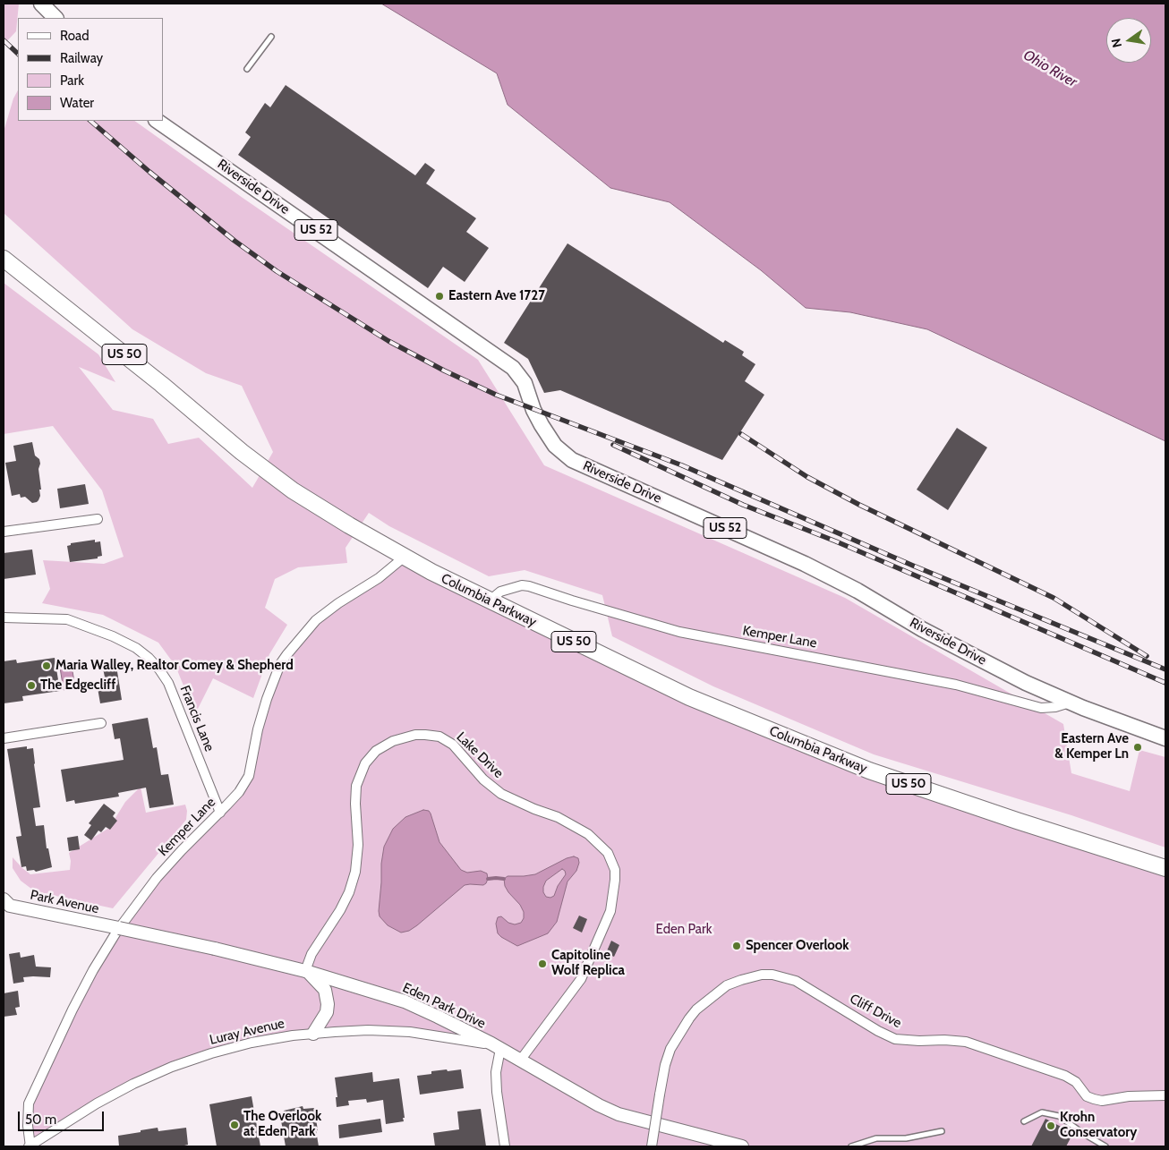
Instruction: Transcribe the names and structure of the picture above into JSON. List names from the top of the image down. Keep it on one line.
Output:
{"streets":{"highway":["US 50","Columbia Parkway"],"main road":["Riverside Drive","US 52"],"street":["Kemper Lane","Francis Lane","Lake Drive","Park Avenue","Eden Park Drive","Cliff Drive","Luray Avenue"]},"crossings":[["Riverside Drive","Kemper Lane"],["Columbia Parkway","Kemper Lane"],["Kemper Lane","Francis Lane"],["Kemper Lane","Luray Avenue"],["Lake Drive","Eden Park Drive"],["Park Avenue","Eden Park Drive"],["Eden Park Drive","Luray Avenue"]],"water":["Ohio River"],"parks":["Eden Park"],"places":["Eastern Ave 1727","Maria Walley, Realtor Comey & Shepherd","The Edgecliff","Eastern Ave & Kemper Ln","Spencer Overlook","Capitoline Wolf Replica","The Overlook at Eden Park","Krohn Conservatory"],"legend":["Road","Railway","Park","Water"],"scale_bar":"50 m","north":"left"}
